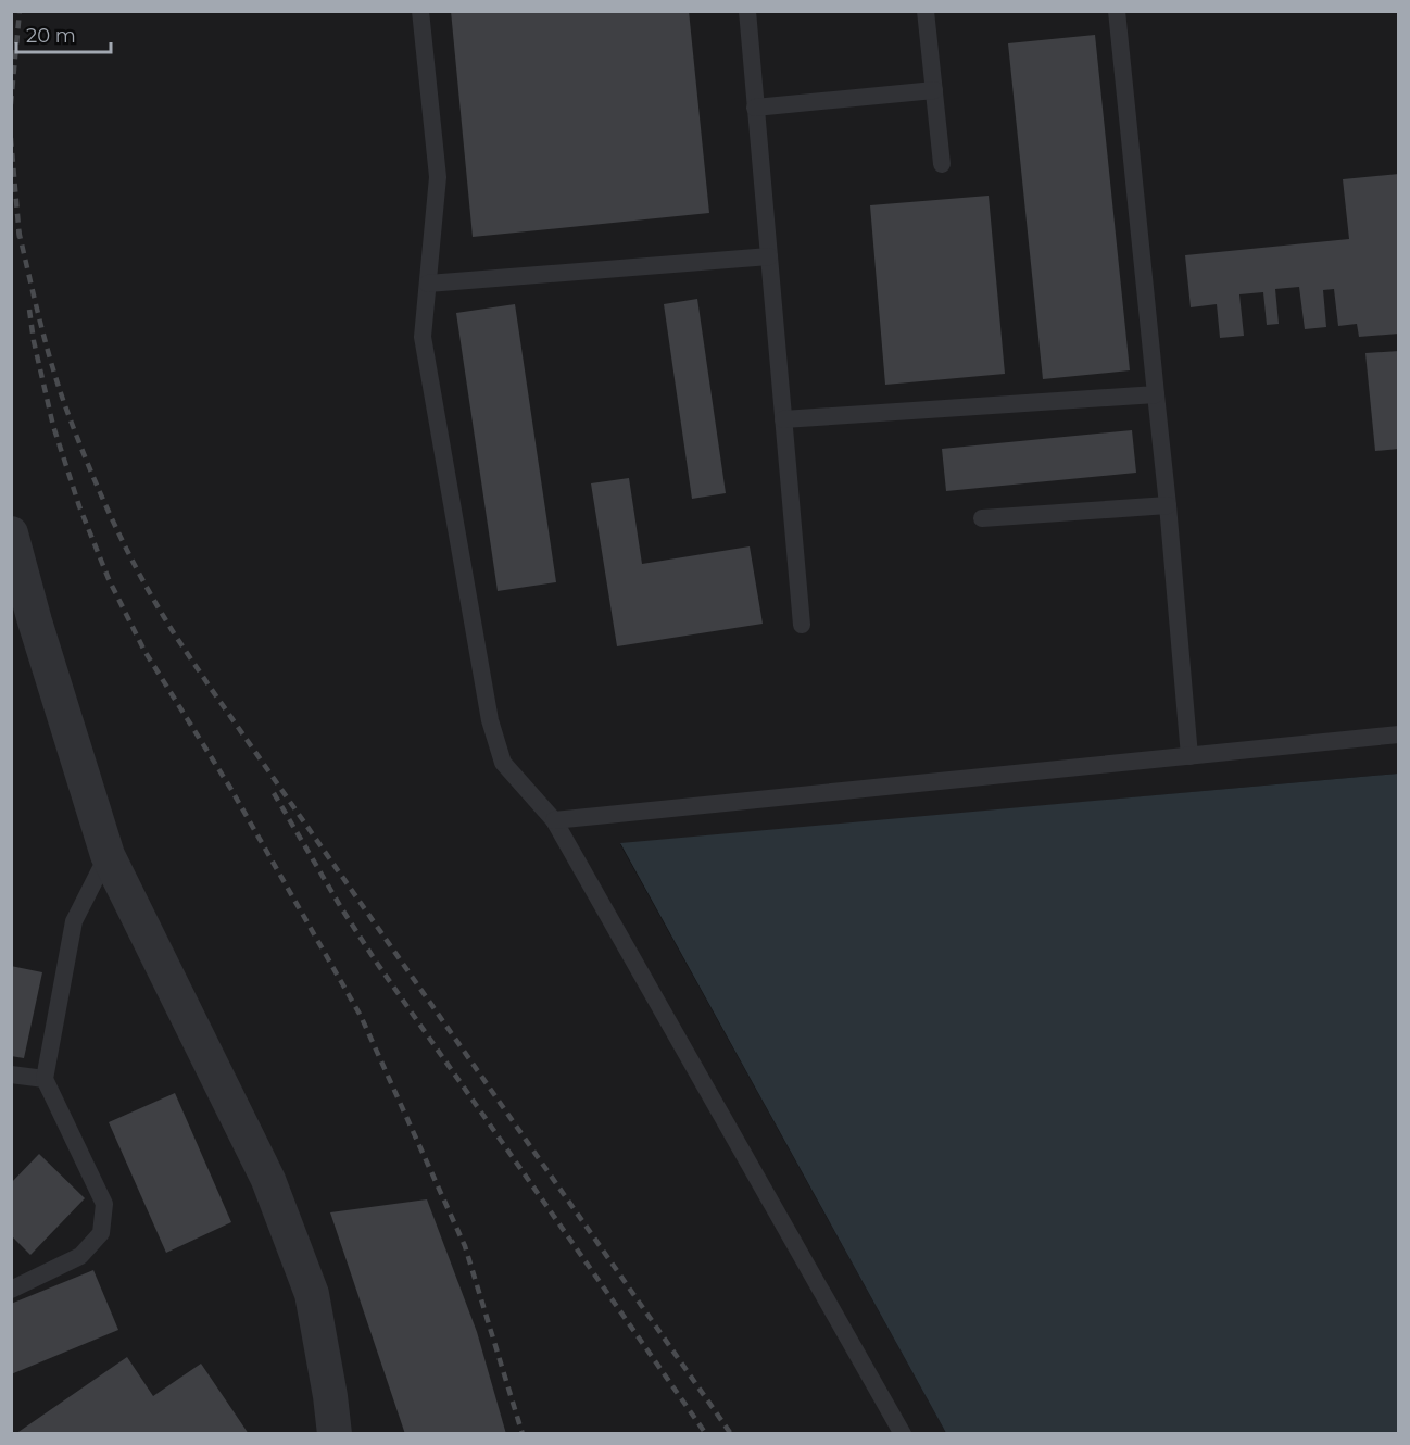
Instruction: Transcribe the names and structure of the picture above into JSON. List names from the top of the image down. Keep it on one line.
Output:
{"scale_bar":"20 m"}
